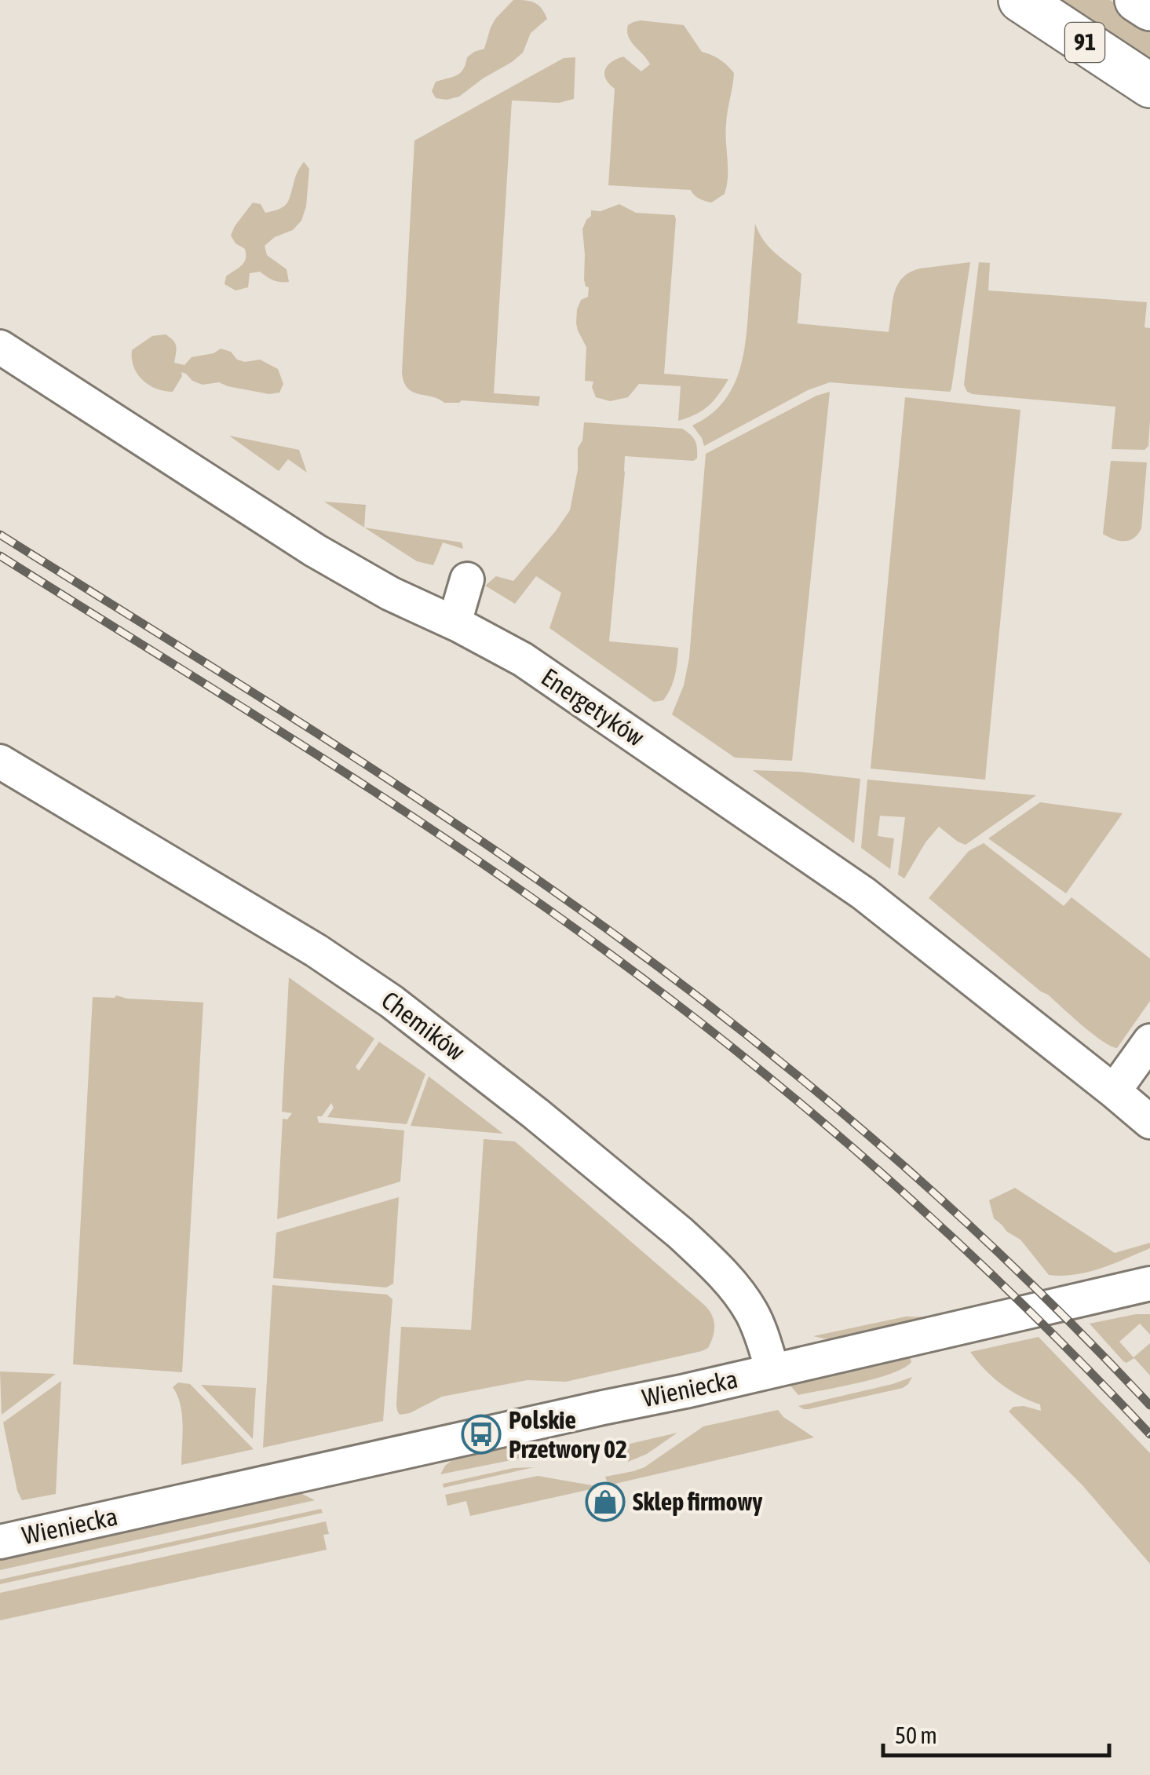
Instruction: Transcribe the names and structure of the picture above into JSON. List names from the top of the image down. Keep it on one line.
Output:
{"streets":{"main road":["91"],"street":["Energetyków","Chemików","Wieniecka"]},"crossings":[["Chemików","Wieniecka"]],"places":{"bus stop":["Polskie Przetwory 02"],"shop":["Sklep firmowy"]},"scale_bar":"50 m"}
